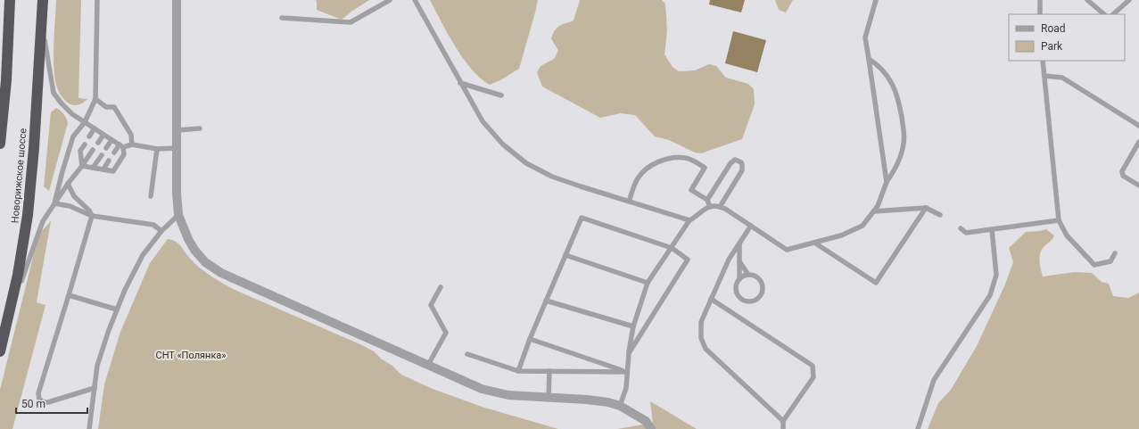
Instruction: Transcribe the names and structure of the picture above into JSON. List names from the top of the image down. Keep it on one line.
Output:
{"streets":{"highway":["Новорижское шоссе"]},"parks":["СНТ «Полянка»"],"legend":["Road","Park"],"scale_bar":"50 m"}
